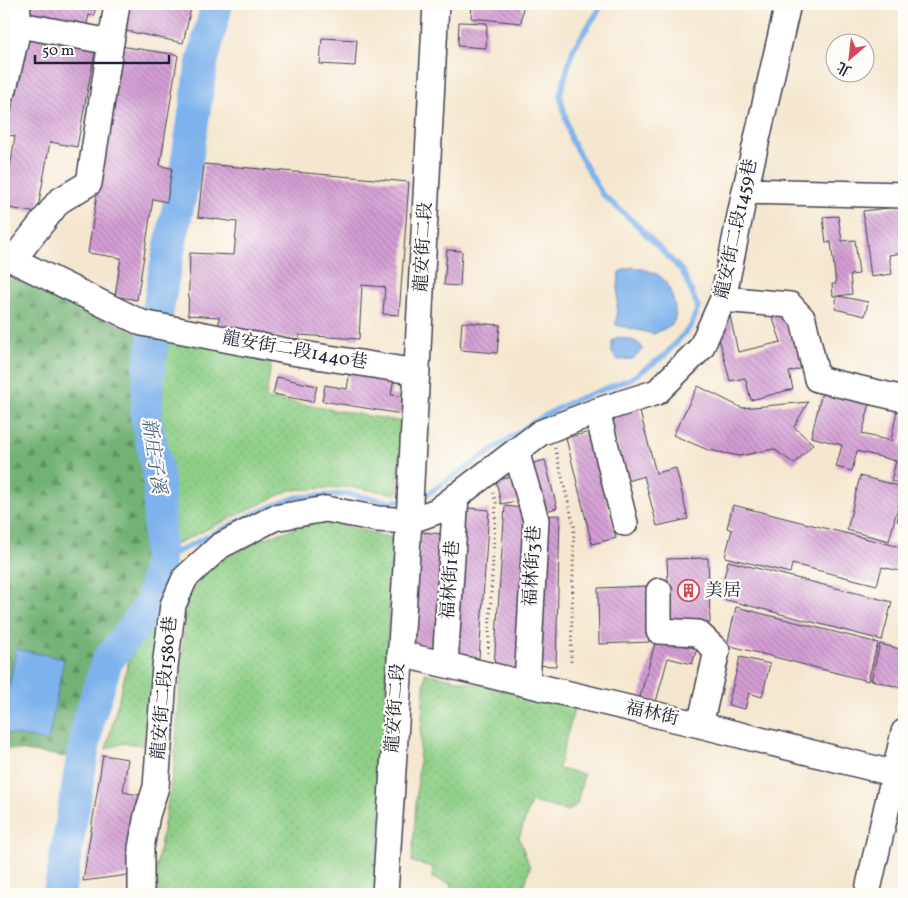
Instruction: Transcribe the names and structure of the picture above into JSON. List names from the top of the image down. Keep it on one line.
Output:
{"streets":{"street":["龍安街二段1459巷","龍安街二段","龍安街二段1440巷","福林街3巷","福林街1巷","龍安街二段1580巷","福林街"]},"crossings":[["龍安街二段1459巷","龍安街二段"],["龍安街二段1459巷","福林街3巷"],["龍安街二段1459巷","福林街1巷"],["龍安街二段1459巷","龍安街二段1580巷"],["龍安街二段","龍安街二段1440巷"],["龍安街二段","龍安街二段1580巷"],["龍安街二段","福林街"],["福林街3巷","福林街"],["福林街1巷","福林街"]],"water":["新庄子溪"],"places":{"building":["美居"]},"scale_bar":"50 m","north":"bottom left"}
